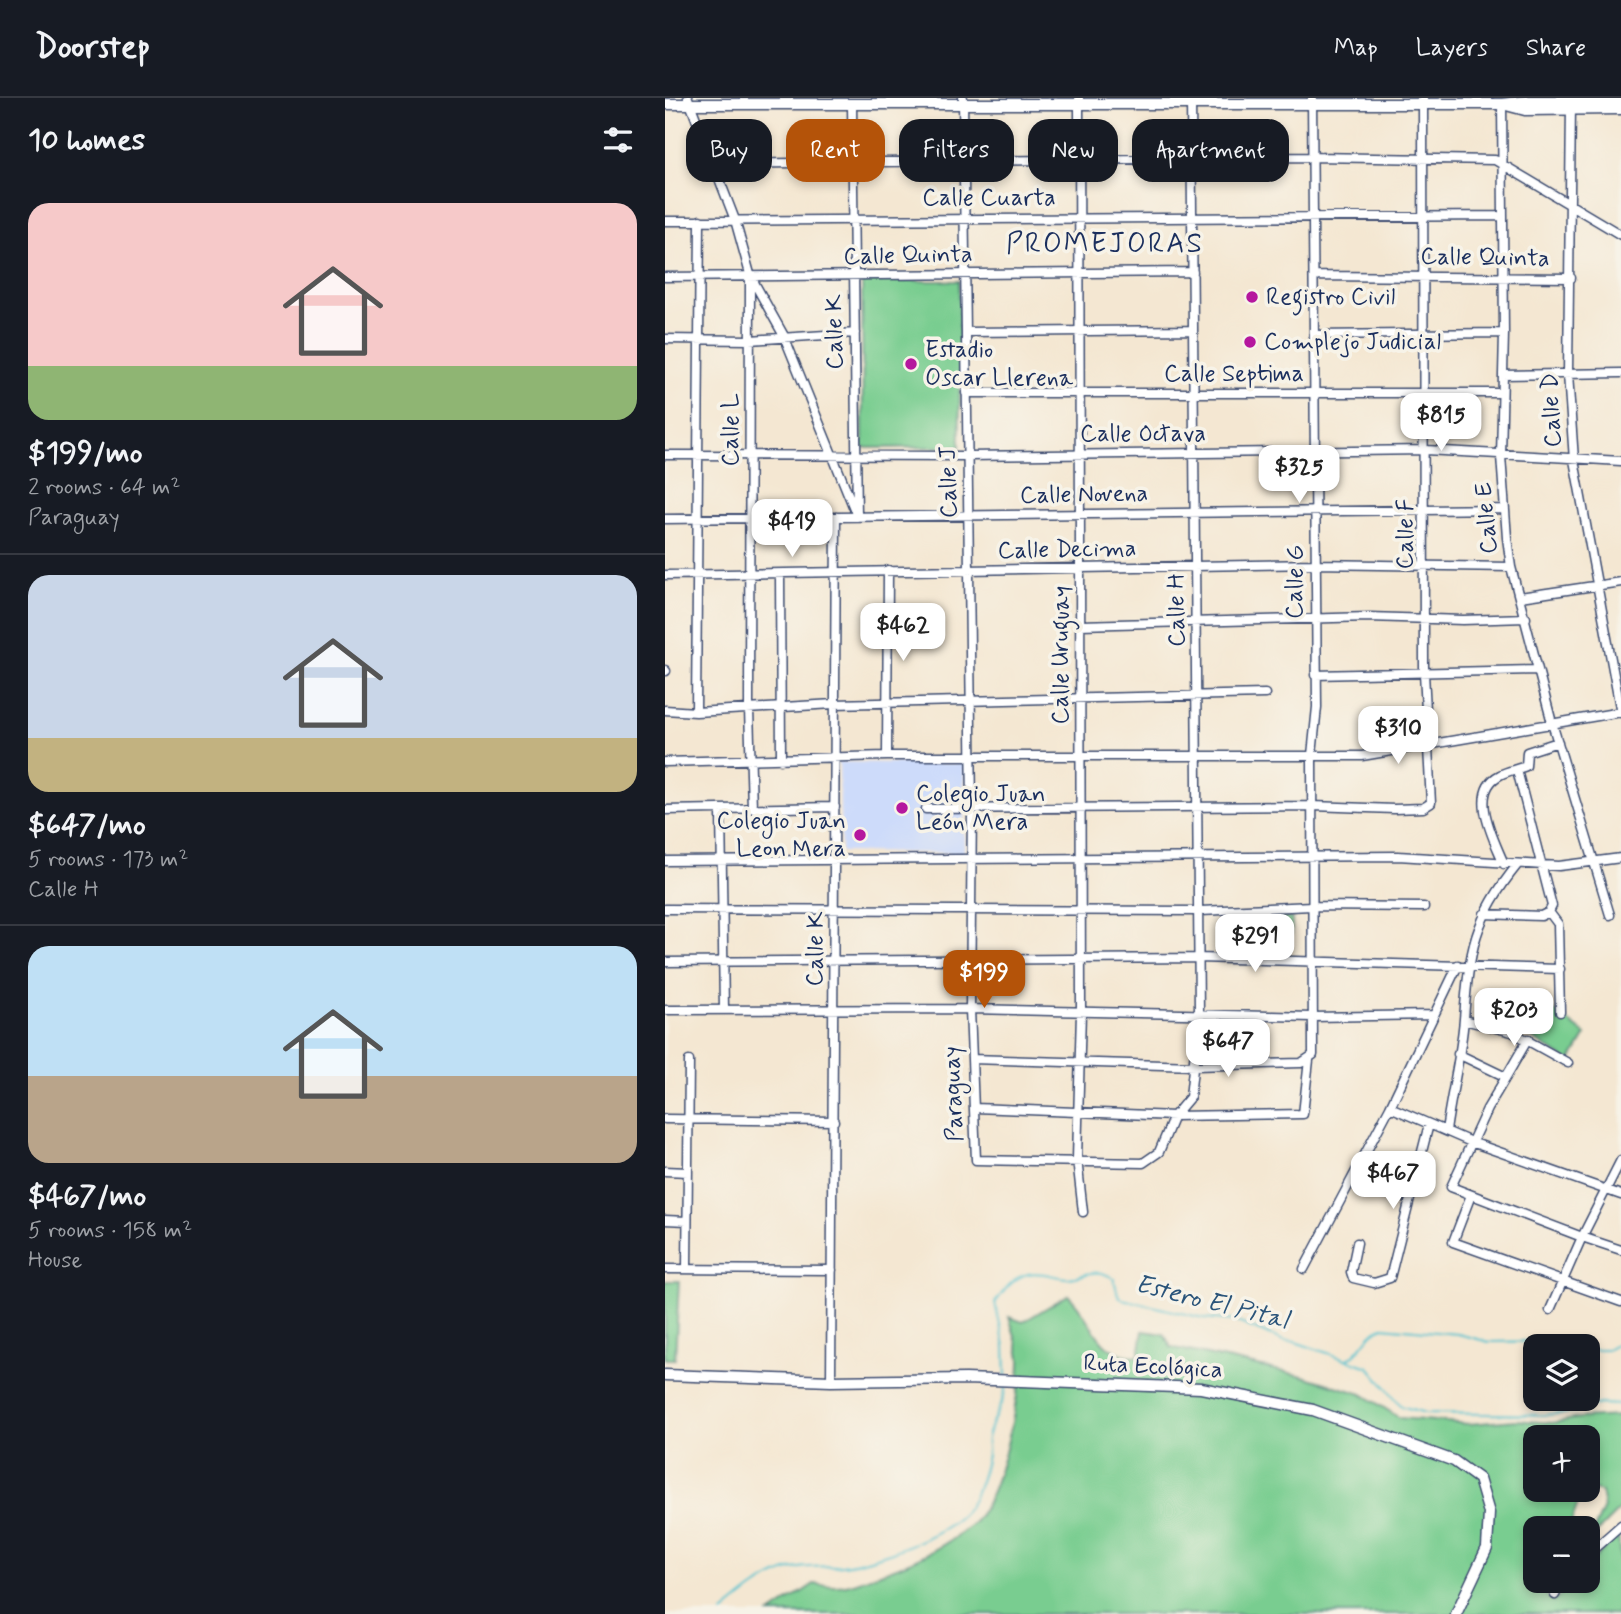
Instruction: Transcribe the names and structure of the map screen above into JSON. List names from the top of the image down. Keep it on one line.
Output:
{"streets":{"main road":["Ruta Ecológica"],"street":["Calle Cuarta","Calle Quinta","Calle K","Calle Septima","Calle D","Calle L","Calle Octava","Calle J","Calle Novena","Calle E","Calle F","Calle Decima","Calle G","Calle H","Calle Uruguay","Paraguay"]},"crossings":[["Calle Cuarta","Calle K"],["Calle Cuarta","Calle L"],["Calle Cuarta","Calle J"],["Calle Cuarta","Calle E"],["Calle Cuarta","Calle F"],["Calle Cuarta","Calle G"],["Calle Cuarta","Calle H"],["Calle Cuarta","Calle Uruguay"],["Calle Quinta","Calle K"],["Calle Quinta","Calle D"],["Calle Quinta","Calle L"],["Calle Quinta","Calle J"],["Calle Quinta","Calle E"],["Calle Quinta","Calle F"],["Calle Quinta","Calle G"],["Calle Quinta","Calle H"],["Calle Quinta","Calle Uruguay"],["Calle K","Calle Octava"],["Calle K","Calle Novena"],["Calle K","Calle Decima"],["Calle K","Ruta Ecológica"],["Calle Septima","Calle J"],["Calle Septima","Calle E"],["Calle Septima","Calle F"],["Calle Septima","Calle G"],["Calle Septima","Calle H"],["Calle Septima","Calle Uruguay"],["Calle D","Calle Octava"],["Calle L","Calle Octava"],["Calle L","Calle Novena"],["Calle L","Calle Decima"],["Calle Octava","Calle J"],["Calle Octava","Calle E"],["Calle Octava","Calle F"],["Calle Octava","Calle G"],["Calle Octava","Calle H"],["Calle Octava","Calle Uruguay"],["Calle J","Calle Novena"],["Calle J","Calle Decima"],["Calle J","Paraguay"],["Calle Novena","Calle E"],["Calle Novena","Calle F"],["Calle Novena","Calle G"],["Calle Novena","Calle H"],["Calle Novena","Calle Uruguay"],["Calle E","Calle Decima"],["Calle F","Calle Decima"],["Calle F","Calle G"],["Calle Decima","Calle G"],["Calle Decima","Calle H"],["Calle Decima","Calle Uruguay"],["Calle G","Calle H"],["Calle H","Calle Uruguay"],["Calle H","Paraguay"]],"districts":["PROMEJORAS"],"water":["Estero El Pital"],"places":["Registro Civil","Complejo Judicial","Estadio Oscar Llerena","Colegio Juan León Mera","Colegio Juan Leon Mera"],"page":{"header":"Doorstep","nav":["Map","Layers","Share"],"heading":"10 homes","chip":["Buy","Rent","Filters","New","Apartment"],"list":[{"name":"$199/mo","note":"2 rooms · 64 m² · Paraguay"},{"name":"$647/mo","note":"5 rooms · 173 m² · Calle H"},{"name":"$467/mo","note":"5 rooms · 158 m² · House"}],"price":["$815","$325","$419","$462","$310","$291","$199","$203","$647","$467"],"map_buttons":["+","−"]}}
